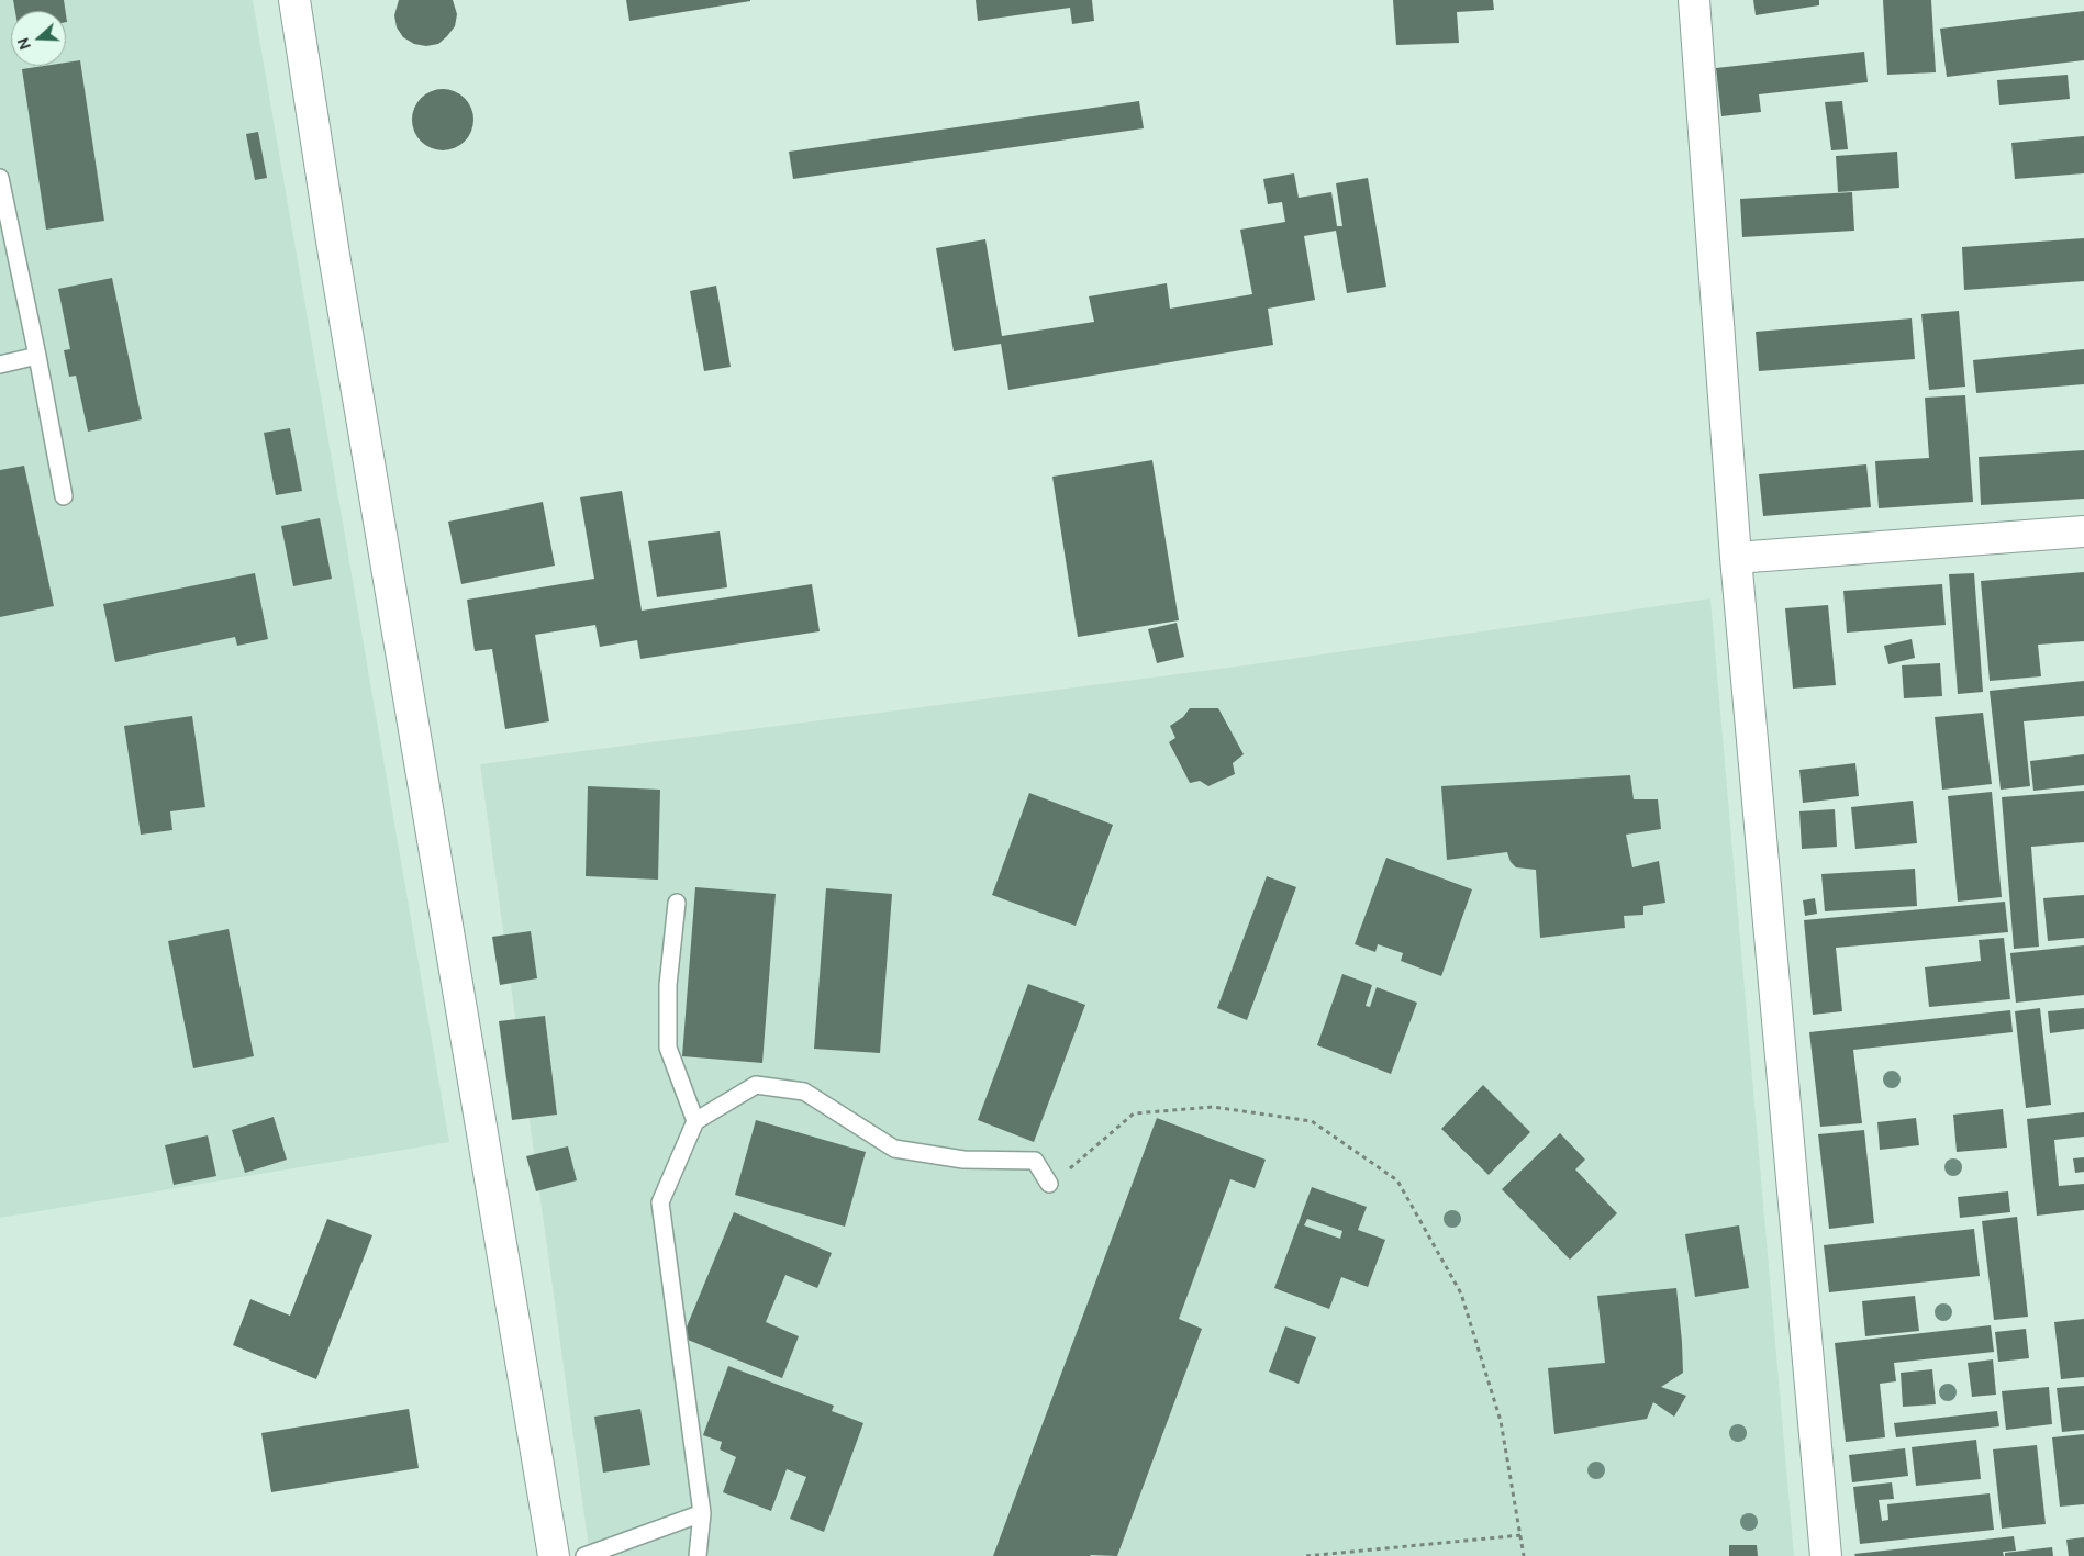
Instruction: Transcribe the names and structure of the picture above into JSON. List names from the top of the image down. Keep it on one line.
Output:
{"north":"left"}
